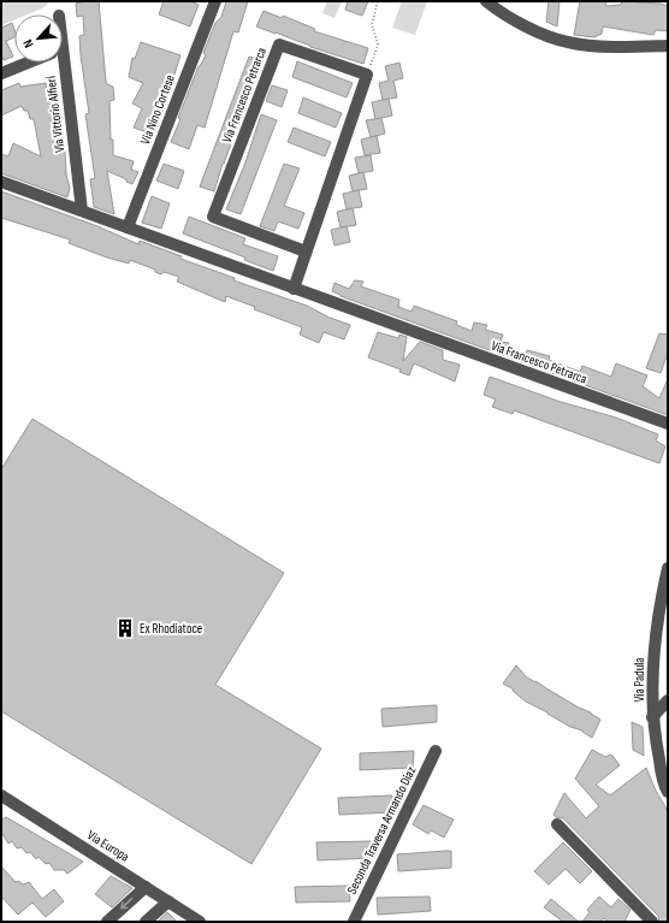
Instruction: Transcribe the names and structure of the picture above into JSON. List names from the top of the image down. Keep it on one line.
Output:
{"streets":{"street":["Via Francesco Petrarca","Via Nino Cortese","Via Vittorio Alfieri","Via Padula","Seconda Traversa Armando Diaz","Via Europa"]},"crossings":[["Via Francesco Petrarca","Via Nino Cortese"],["Via Francesco Petrarca","Via Vittorio Alfieri"]],"places":{"building":["Ex Rhodiatoce"]},"north":"bottom left"}
